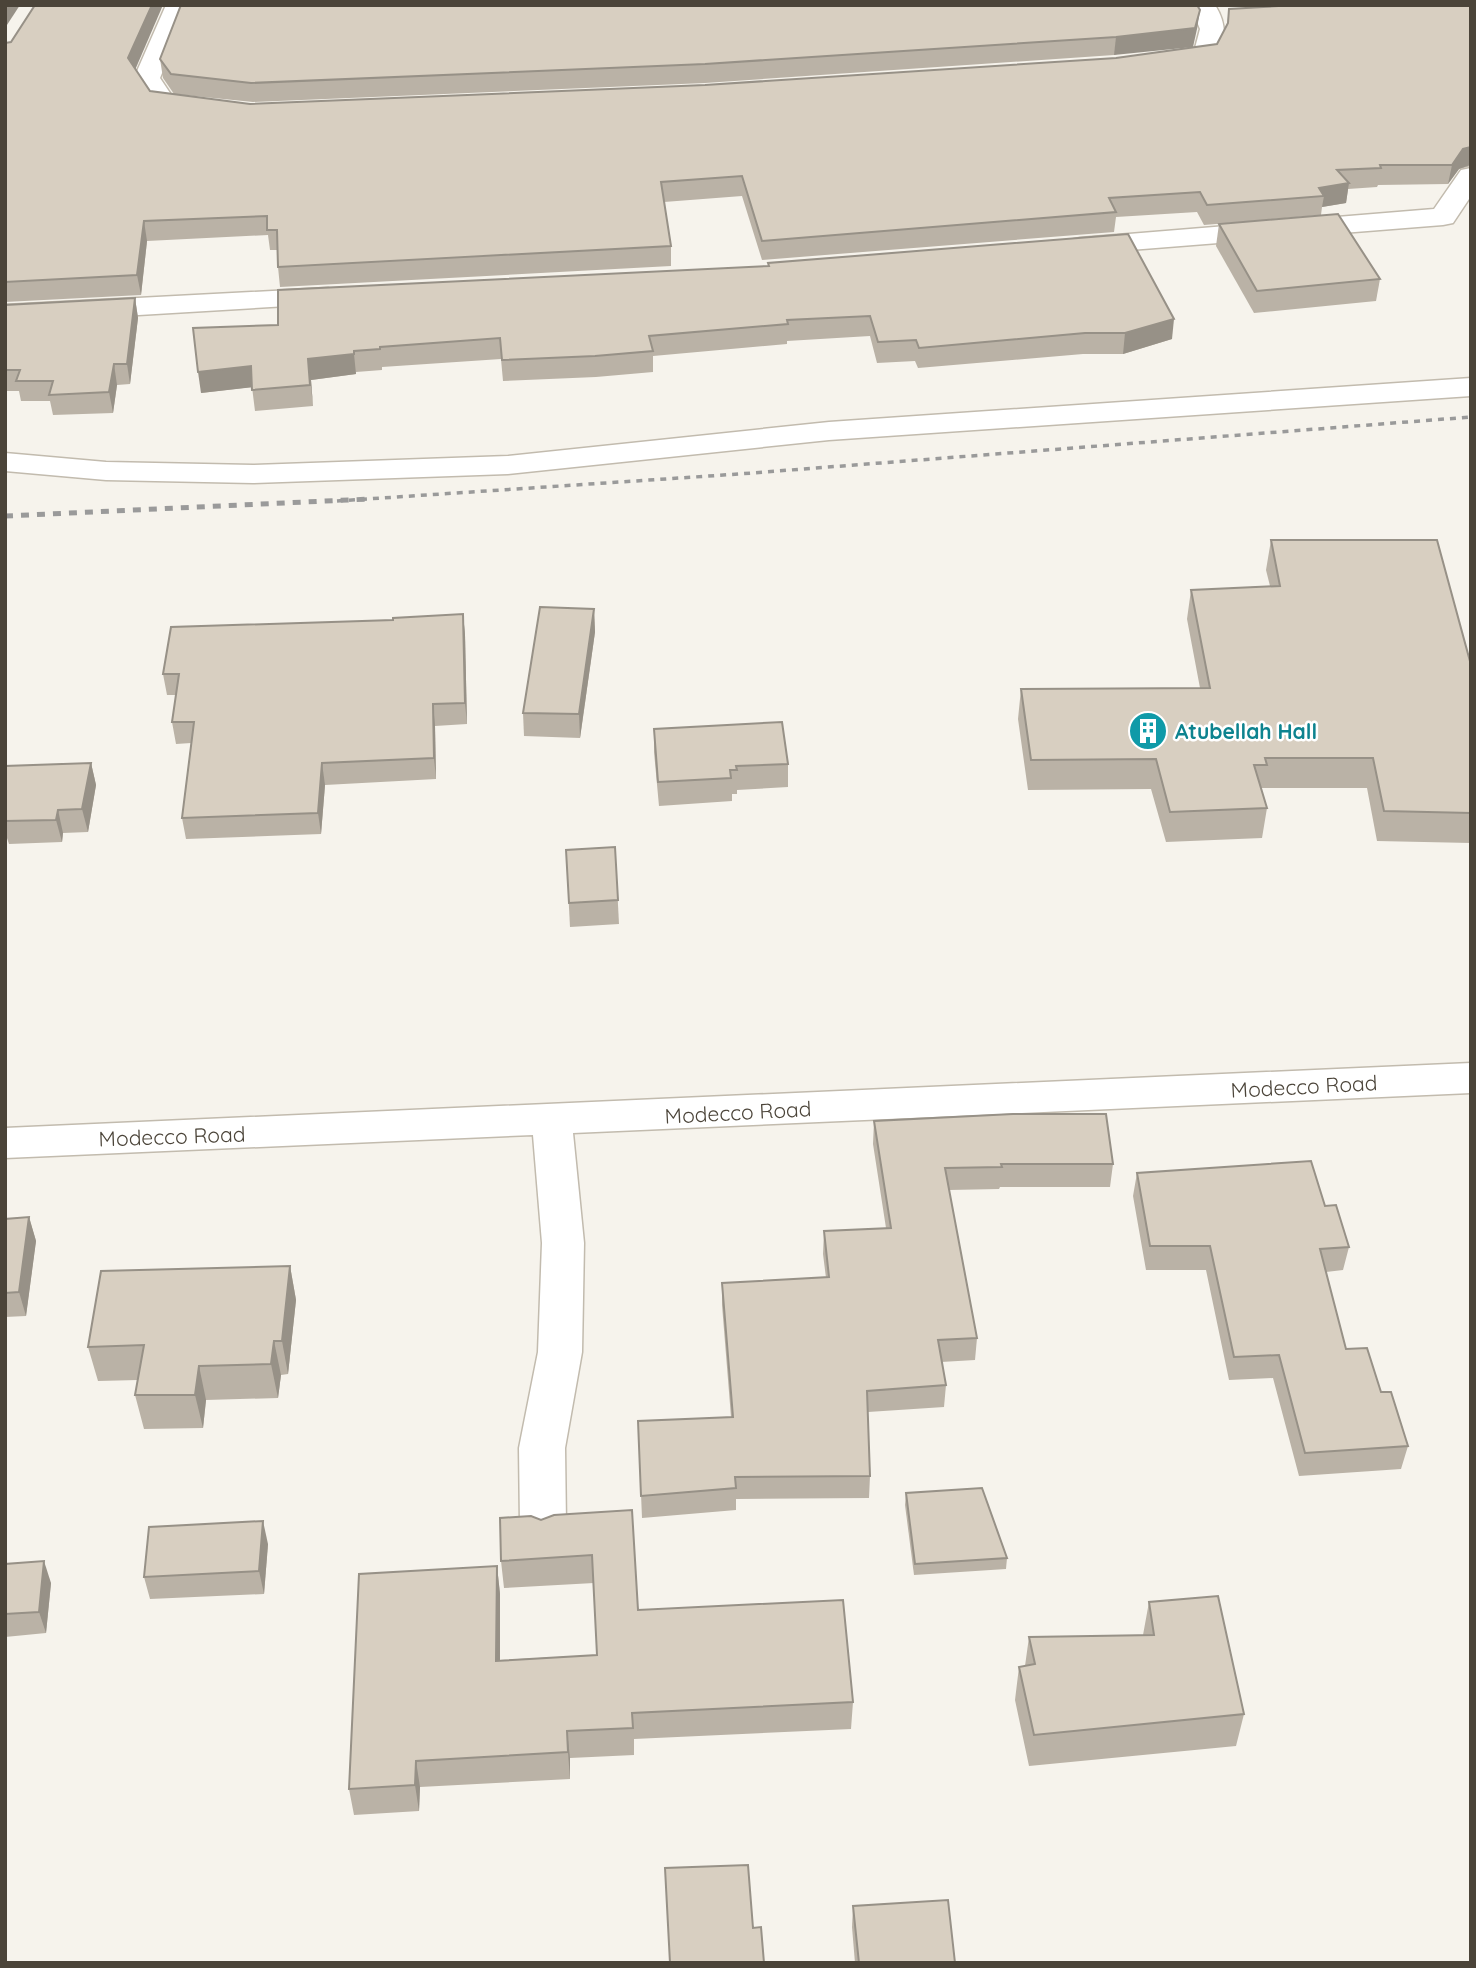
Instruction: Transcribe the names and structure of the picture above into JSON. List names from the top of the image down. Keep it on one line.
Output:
{"streets":{"street":["Modecco Road"]},"places":{"building":["Atubellah Hall"]}}
